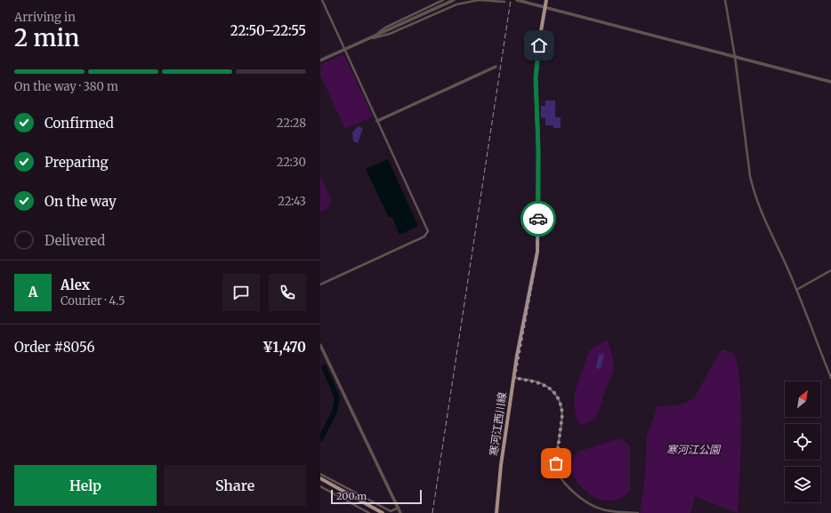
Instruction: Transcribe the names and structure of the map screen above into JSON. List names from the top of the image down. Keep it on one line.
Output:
{"streets":{"main road":["寒河江西川線"]},"parks":["寒河江公園"],"scale_bar":"200 m","north":"top right","page":{"heading":["2 min","Arriving in","22:50–22:55"],"panel":["Alex","Courier · 4.5","Order #8056","¥1,470"],"bar":"On the way · 380 m","list":[["Confirmed","22:28"],["Preparing","22:30"],["On the way","22:43"],"Delivered"],"round":"A","buttons":["Help","Share"],"scale":"200 m"}}
